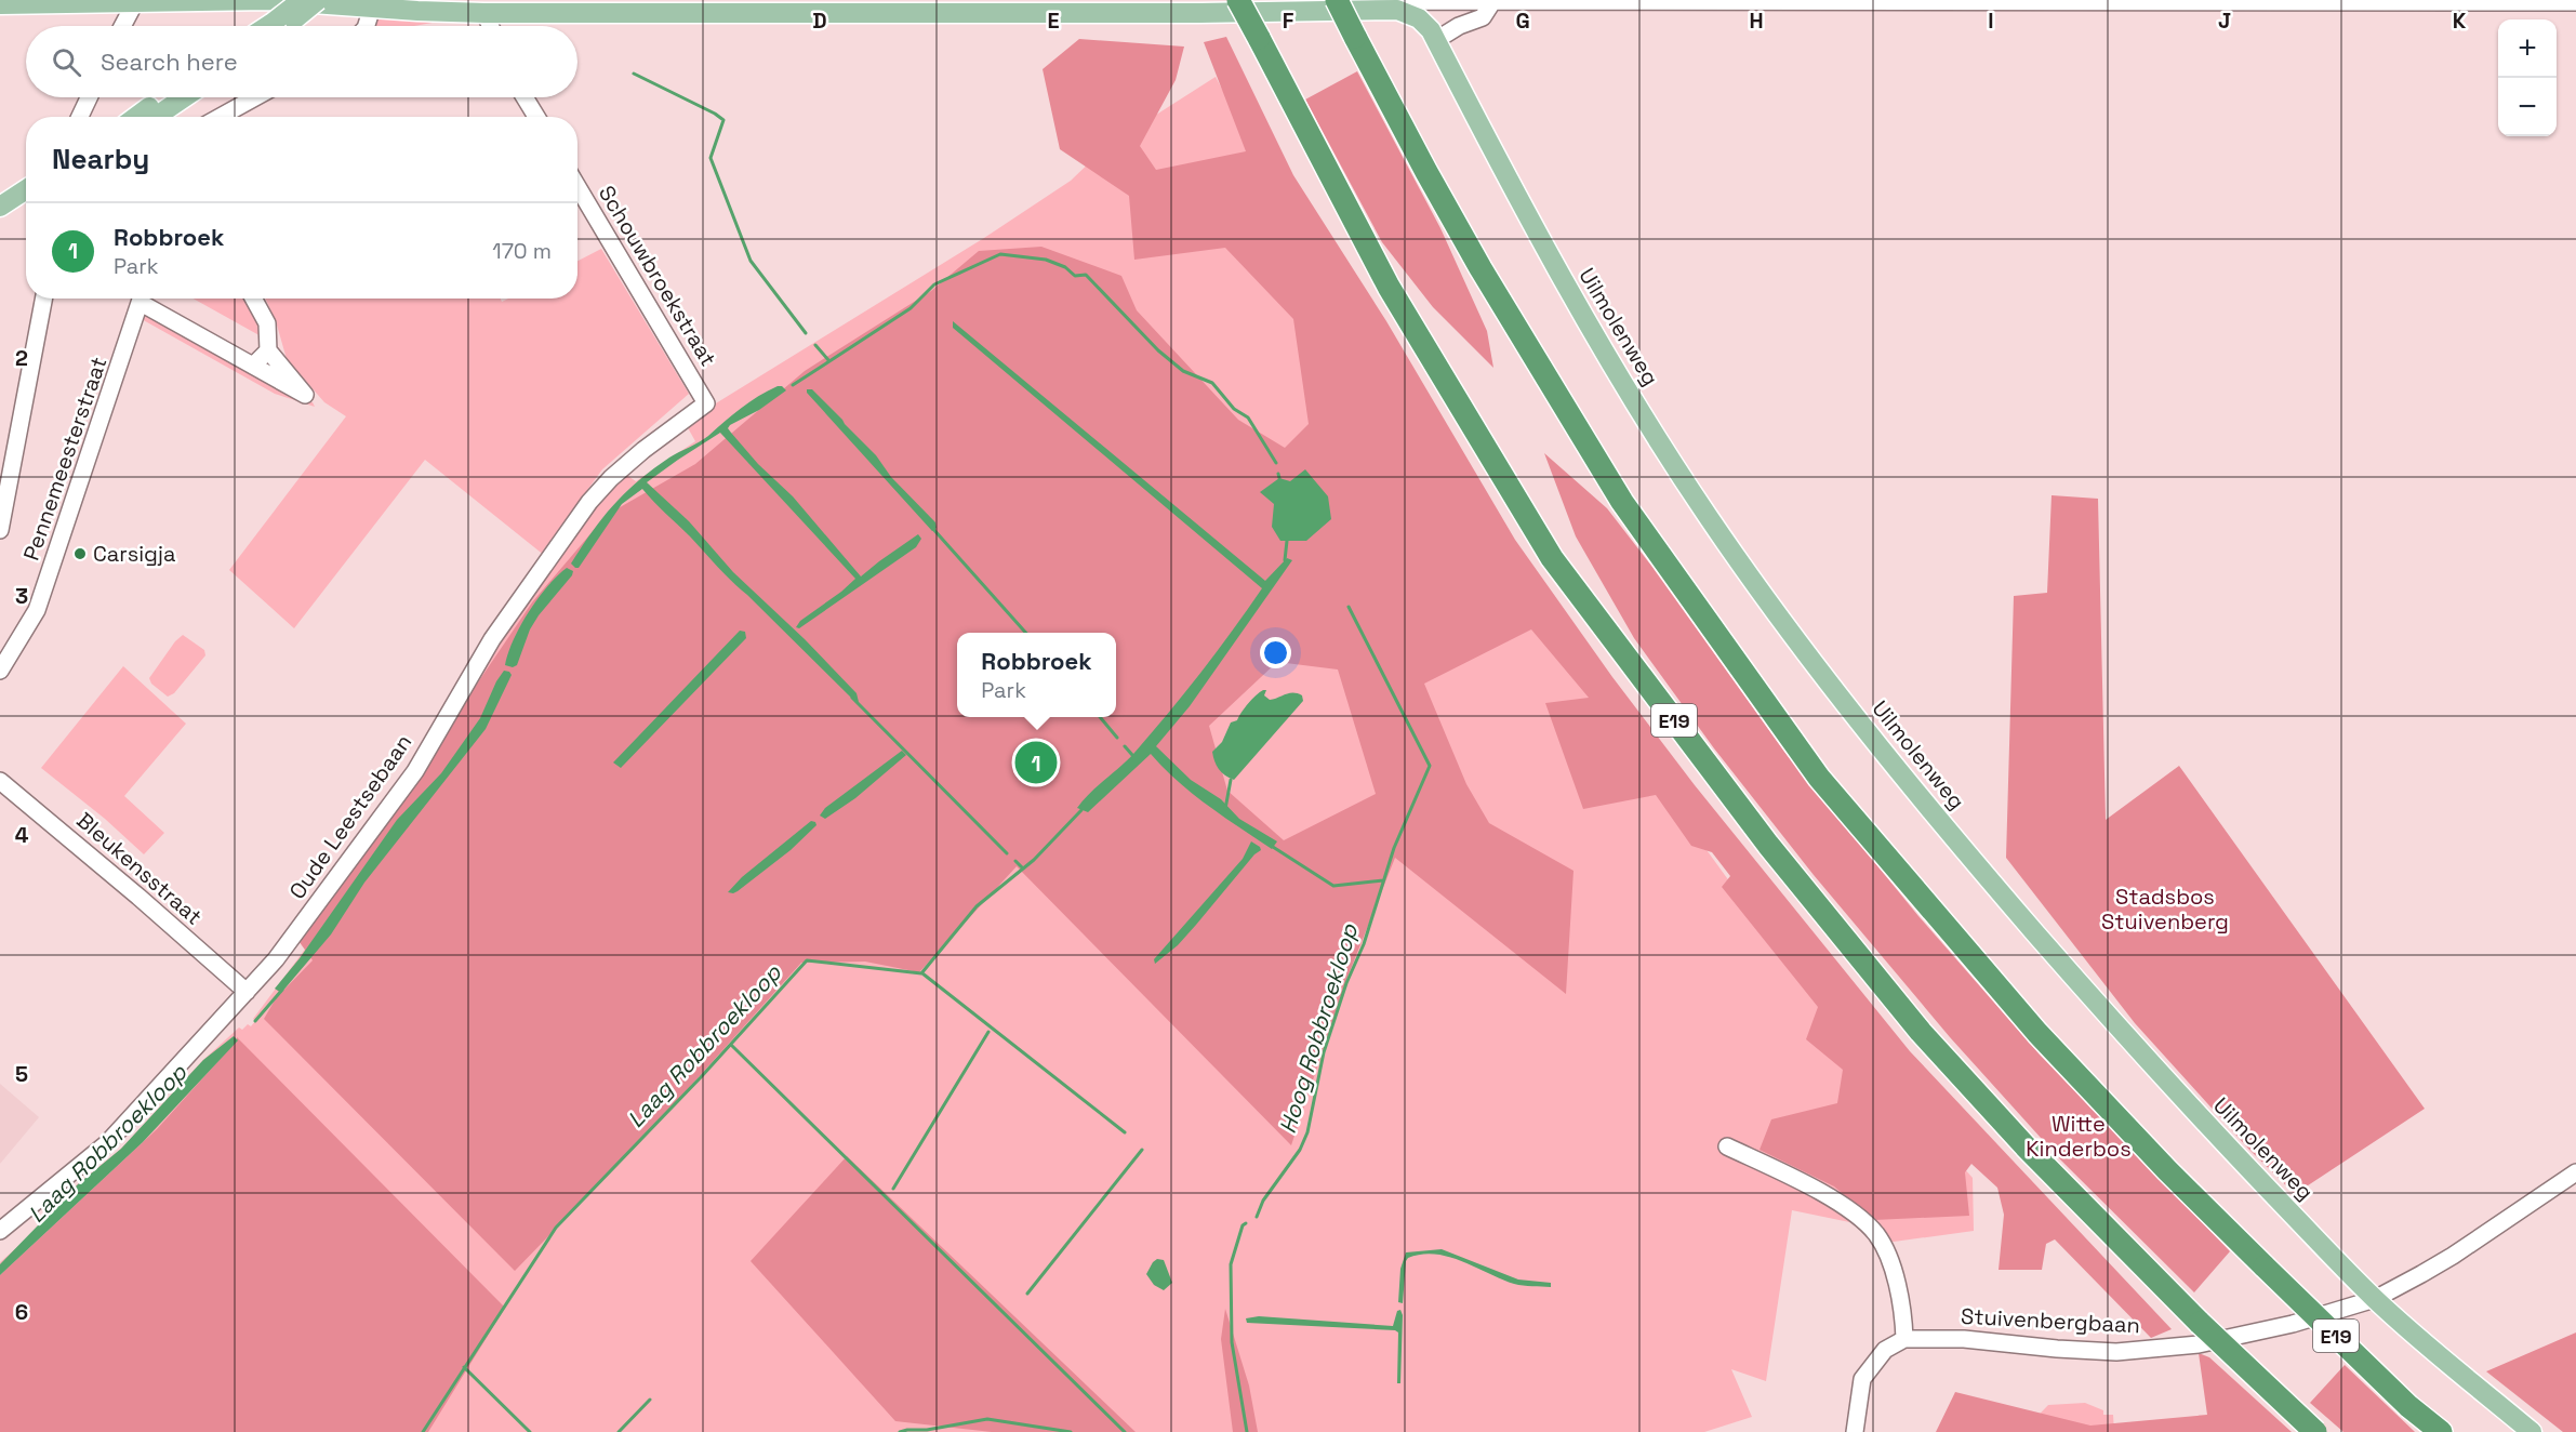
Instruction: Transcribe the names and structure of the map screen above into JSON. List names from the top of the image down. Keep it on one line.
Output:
{"streets":{"highway":["E19"],"main road":["Uilmolenweg"],"street":["Schouwbroekstraat","Pennemeesterstraat","Oude Leestsebaan","Bleukensstraat","Stuivenbergbaan"]},"crossings":[["Schouwbroekstraat","Oude Leestsebaan"],["Uilmolenweg","Stuivenbergbaan"],["Oude Leestsebaan","Bleukensstraat"]],"water":["Hoog Robbroekloop","Laag Robbroekloop"],"parks":["Stadsbos Stuivenberg","Witte Kinderbos"],"places":["Carsigja"],"page":{"map_buttons":["+","−"],"search":"Search here","heading":"Nearby","list":[{"mark":"1","name":"Robbroek","note":"Park","value":"170 m"}],"popup":["Robbroek","Park"],"pins":"1"},"grid":{"columns":["D","E","F","G","H","I","J","K"],"rows":["2","3","4","5","6"]}}
